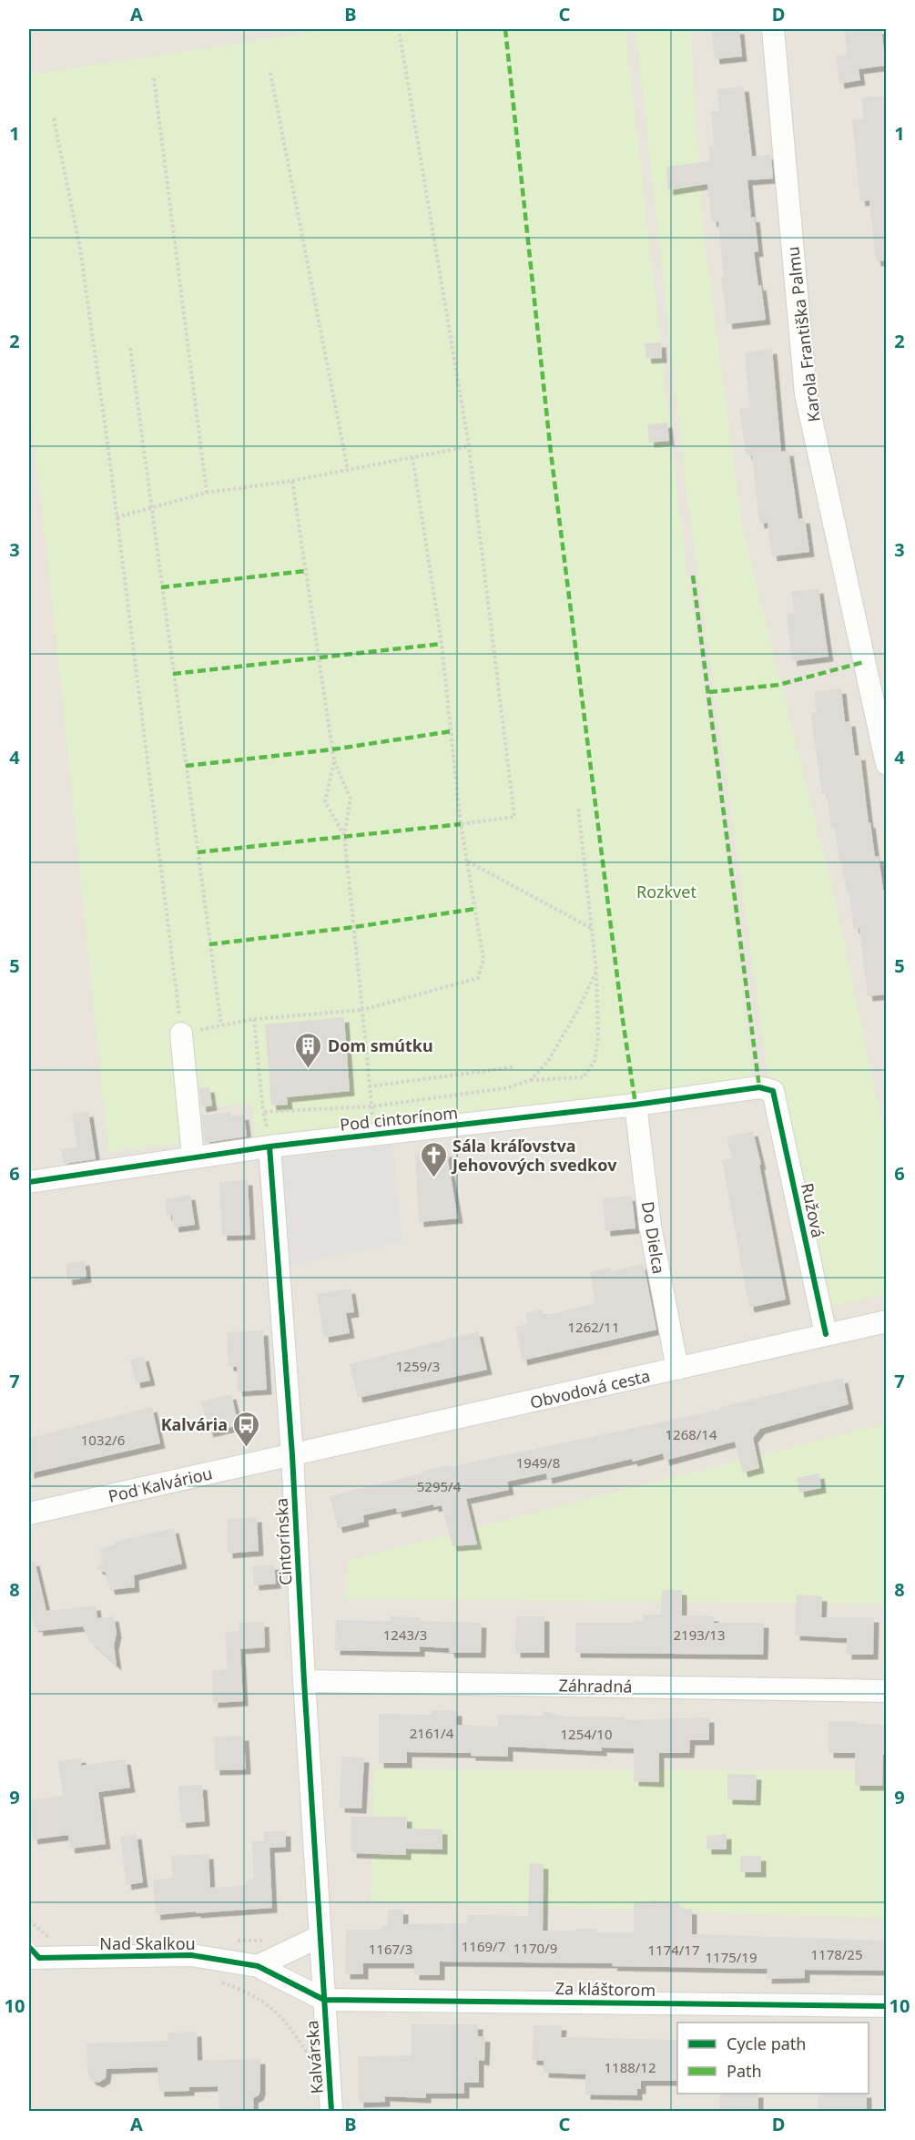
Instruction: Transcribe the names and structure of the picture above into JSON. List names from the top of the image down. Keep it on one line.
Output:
{"streets":{"street":["Karola Františka Palmu","Pod cintorínom","Ružová","Do Dielca","Obvodová cesta","Pod Kalváriou","Cintorínska","Záhradná","Nad Skalkou","Za kláštorom","Kalvárska"]},"crossings":[["Pod cintorínom","Ružová"],["Pod cintorínom","Do Dielca"],["Pod cintorínom","Cintorínska"],["Ružová","Obvodová cesta"],["Do Dielca","Obvodová cesta"],["Obvodová cesta","Pod Kalváriou"],["Obvodová cesta","Cintorínska"],["Pod Kalváriou","Cintorínska"],["Cintorínska","Záhradná"],["Cintorínska","Kalvárska"],["Nad Skalkou","Za kláštorom"],["Nad Skalkou","Kalvárska"],["Za kláštorom","Kalvárska"]],"parks":["Rozkvet"],"places":{"building":["Dom smútku"],"church":["Sála kráľovstva Jehovových svedkov"],"bus stop":["Kalvária"]},"house_numbers":["1262/11","1259/3","1268/14","1032/6","1949/8","5295/4","1243/3","2193/13","2161/4","1254/10","1169/7","1170/9","1167/3","1174/17","1178/25","1175/19","1188/12"],"legend":["Cycle path","Path"],"grid":{"columns":["A","B","C","D"],"rows":["1","2","3","4","5","6","7","8","9","10"]}}
